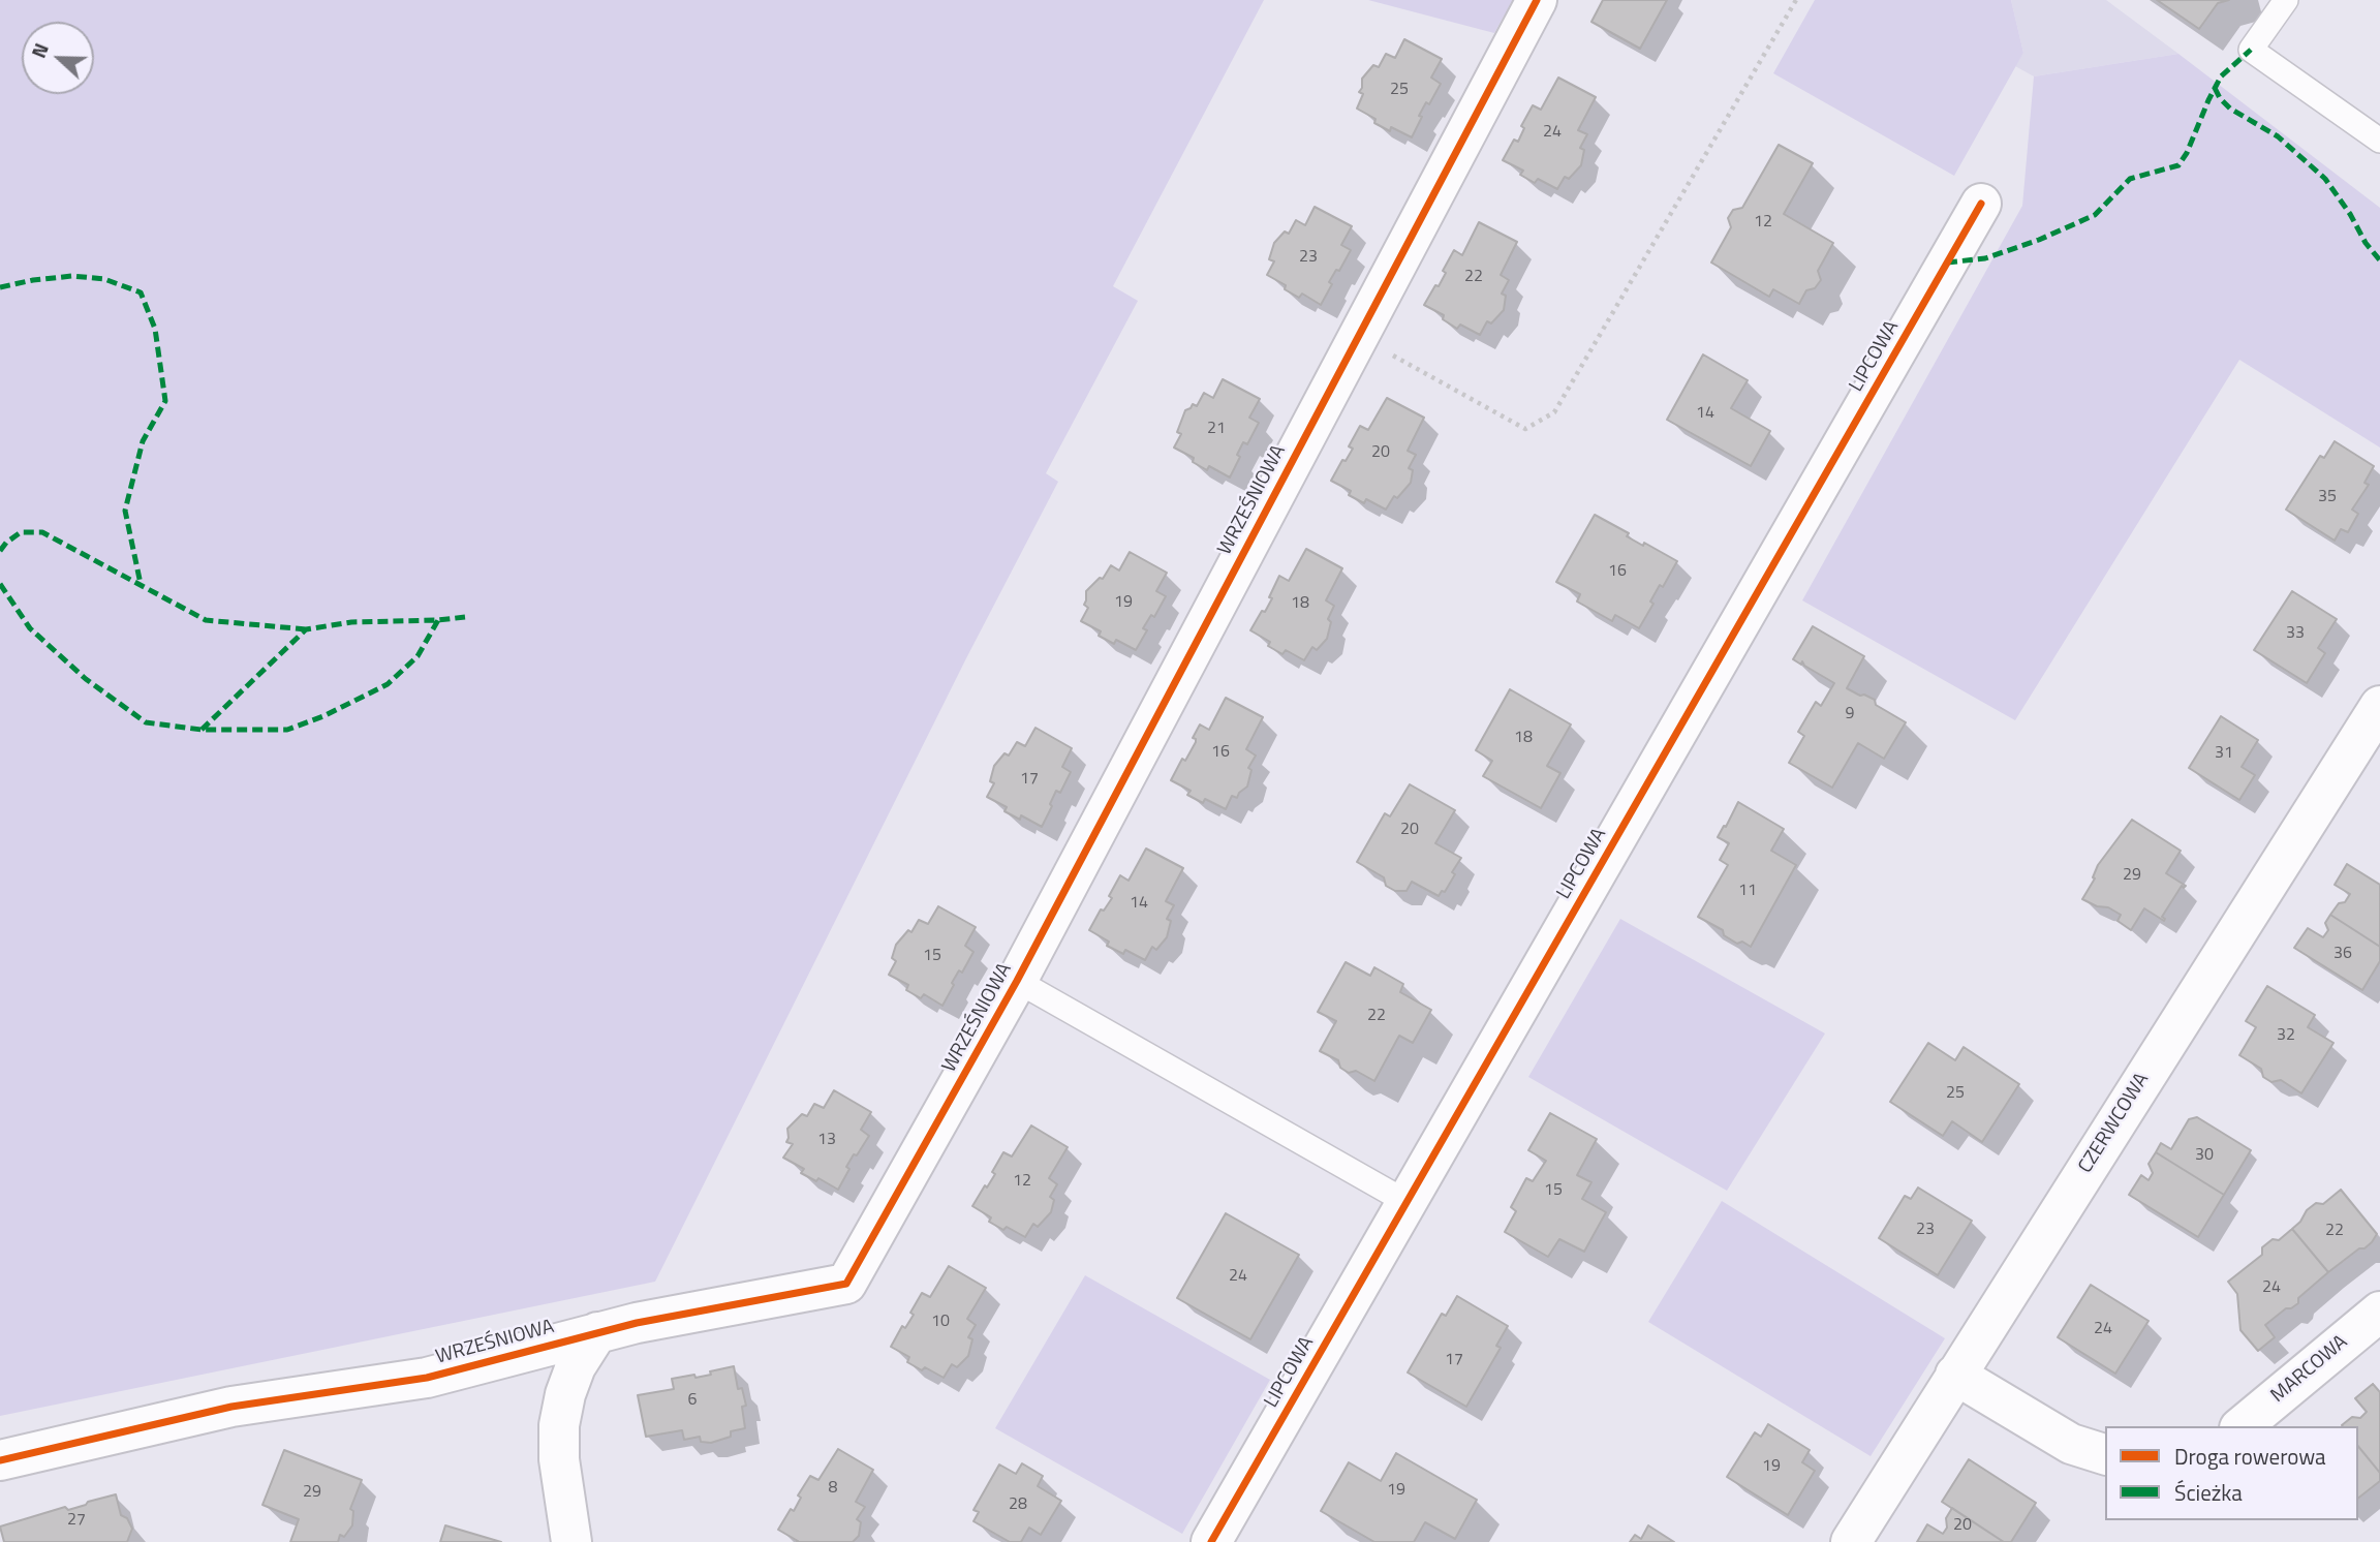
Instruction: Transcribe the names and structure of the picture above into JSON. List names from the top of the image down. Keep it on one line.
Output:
{"streets":{"street":["LIPCOWA","WRZEŚNIOWA","CZERWCOWA","MARCOWA"]},"house_numbers":["25","24","12","23","22","14","21","20","35","16","19","18","33","9","18","16","31","17","20","29","11","14","36","15","22","32","25","13","30","12","15","23","22","24","24","10","24","17","6","19","8","19","29","28","27","20"],"legend":["Droga rowerowa","Ścieżka"],"north":"left"}
